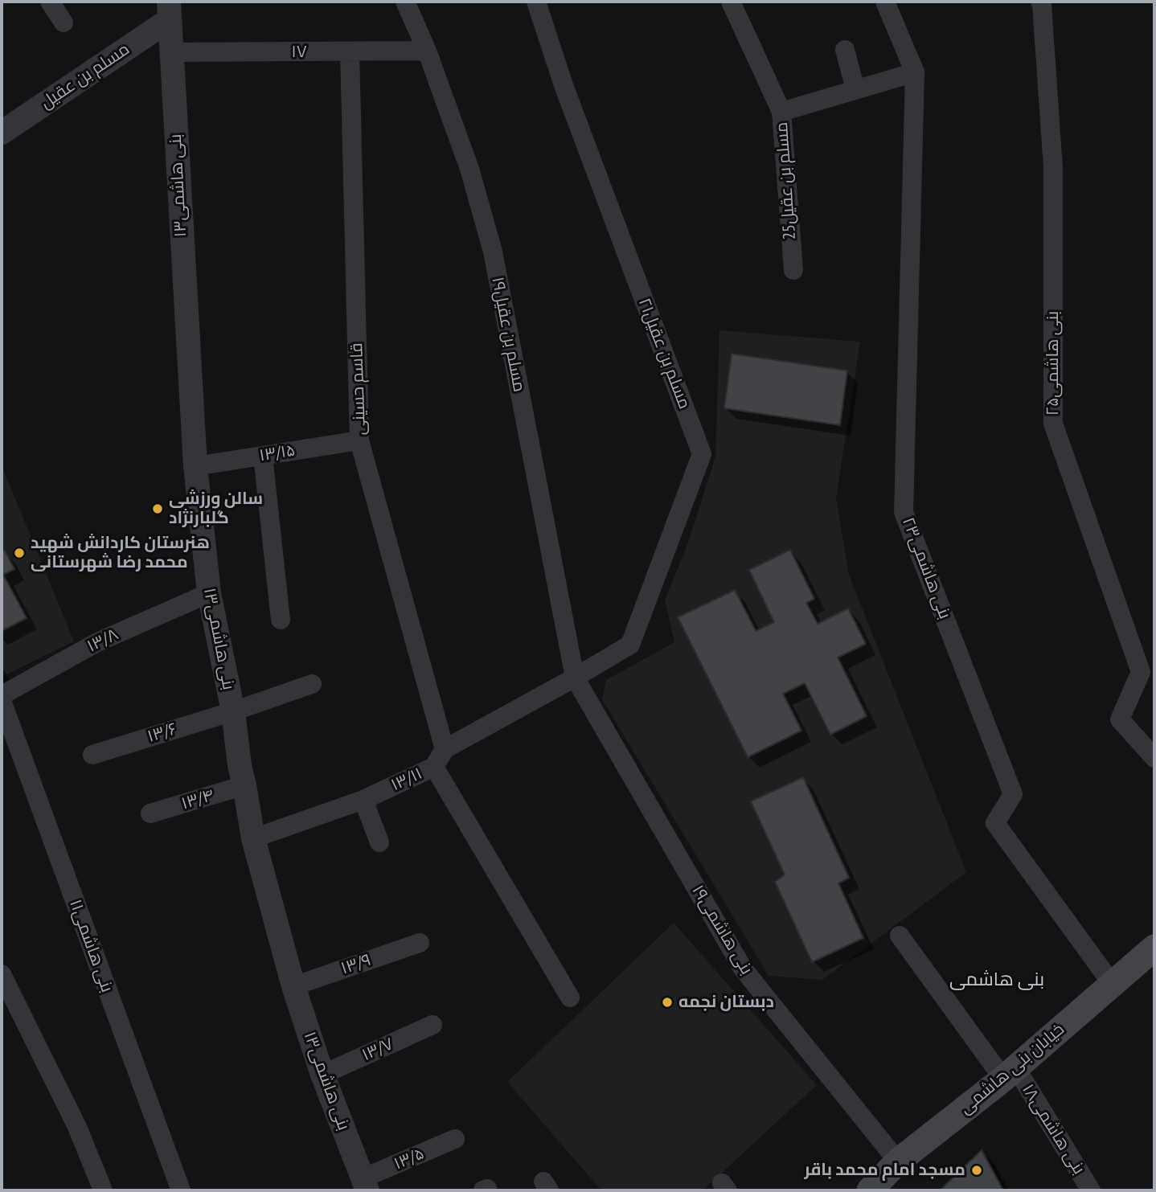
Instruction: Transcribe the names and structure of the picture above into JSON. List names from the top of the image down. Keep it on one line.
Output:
{"streets":{"main road":["خیابان بنی هاشمی"],"street":["۱۷","مسلم بن عقیل","مسلم بن عقیل25","بنی هاشمی۱۳","مسلم بن عقیل۱۹","مسلم بن عقیل۲۱","بنی هاشمی۲۵","قاسم حسینی","۱۳/۱۵","بنی هاشمی۲۳","۱۳/۸","۱۳/۶","۱۳/۱۱","۱۳/۴","بنی هاشمی۱۹","بنی هاشمی۱۱","۱۳/۹","۱۳/۷","بنی هاشمی۱۸","۱۳/۵"]},"crossings":[["۱۷","بنی هاشمی۱۳"],["۱۷","مسلم بن عقیل۱۹"],["۱۷","قاسم حسینی"],["مسلم بن عقیل","بنی هاشمی۱۳"],["بنی هاشمی۱۳","۱۳/۱۵"],["بنی هاشمی۱۳","۱۳/۸"],["بنی هاشمی۱۳","۱۳/۶"],["بنی هاشمی۱۳","۱۳/۱۱"],["بنی هاشمی۱۳","۱۳/۴"],["بنی هاشمی۱۳","۱۳/۹"],["بنی هاشمی۱۳","۱۳/۷"],["بنی هاشمی۱۳","۱۳/۵"],["مسلم بن عقیل۱۹","مسلم بن عقیل۲۱"],["مسلم بن عقیل۱۹","بنی هاشمی۱۹"],["مسلم بن عقیل۲۱","بنی هاشمی۱۹"],["قاسم حسینی","۱۳/۱۵"],["قاسم حسینی","۱۳/۱۱"],["بنی هاشمی۲۳","خیابان بنی هاشمی"],["بنی هاشمی۱۹","خیابان بنی هاشمی"],["خیابان بنی هاشمی","بنی هاشمی۱۸"]],"districts":["بنی هاشمی"],"places":["سالن ورزشی گلبارنژاد","هنرستان کاردانش شهید محمد رضا شهرستانی","دبستان نجمه","مسجد امام محمد باقر"]}
